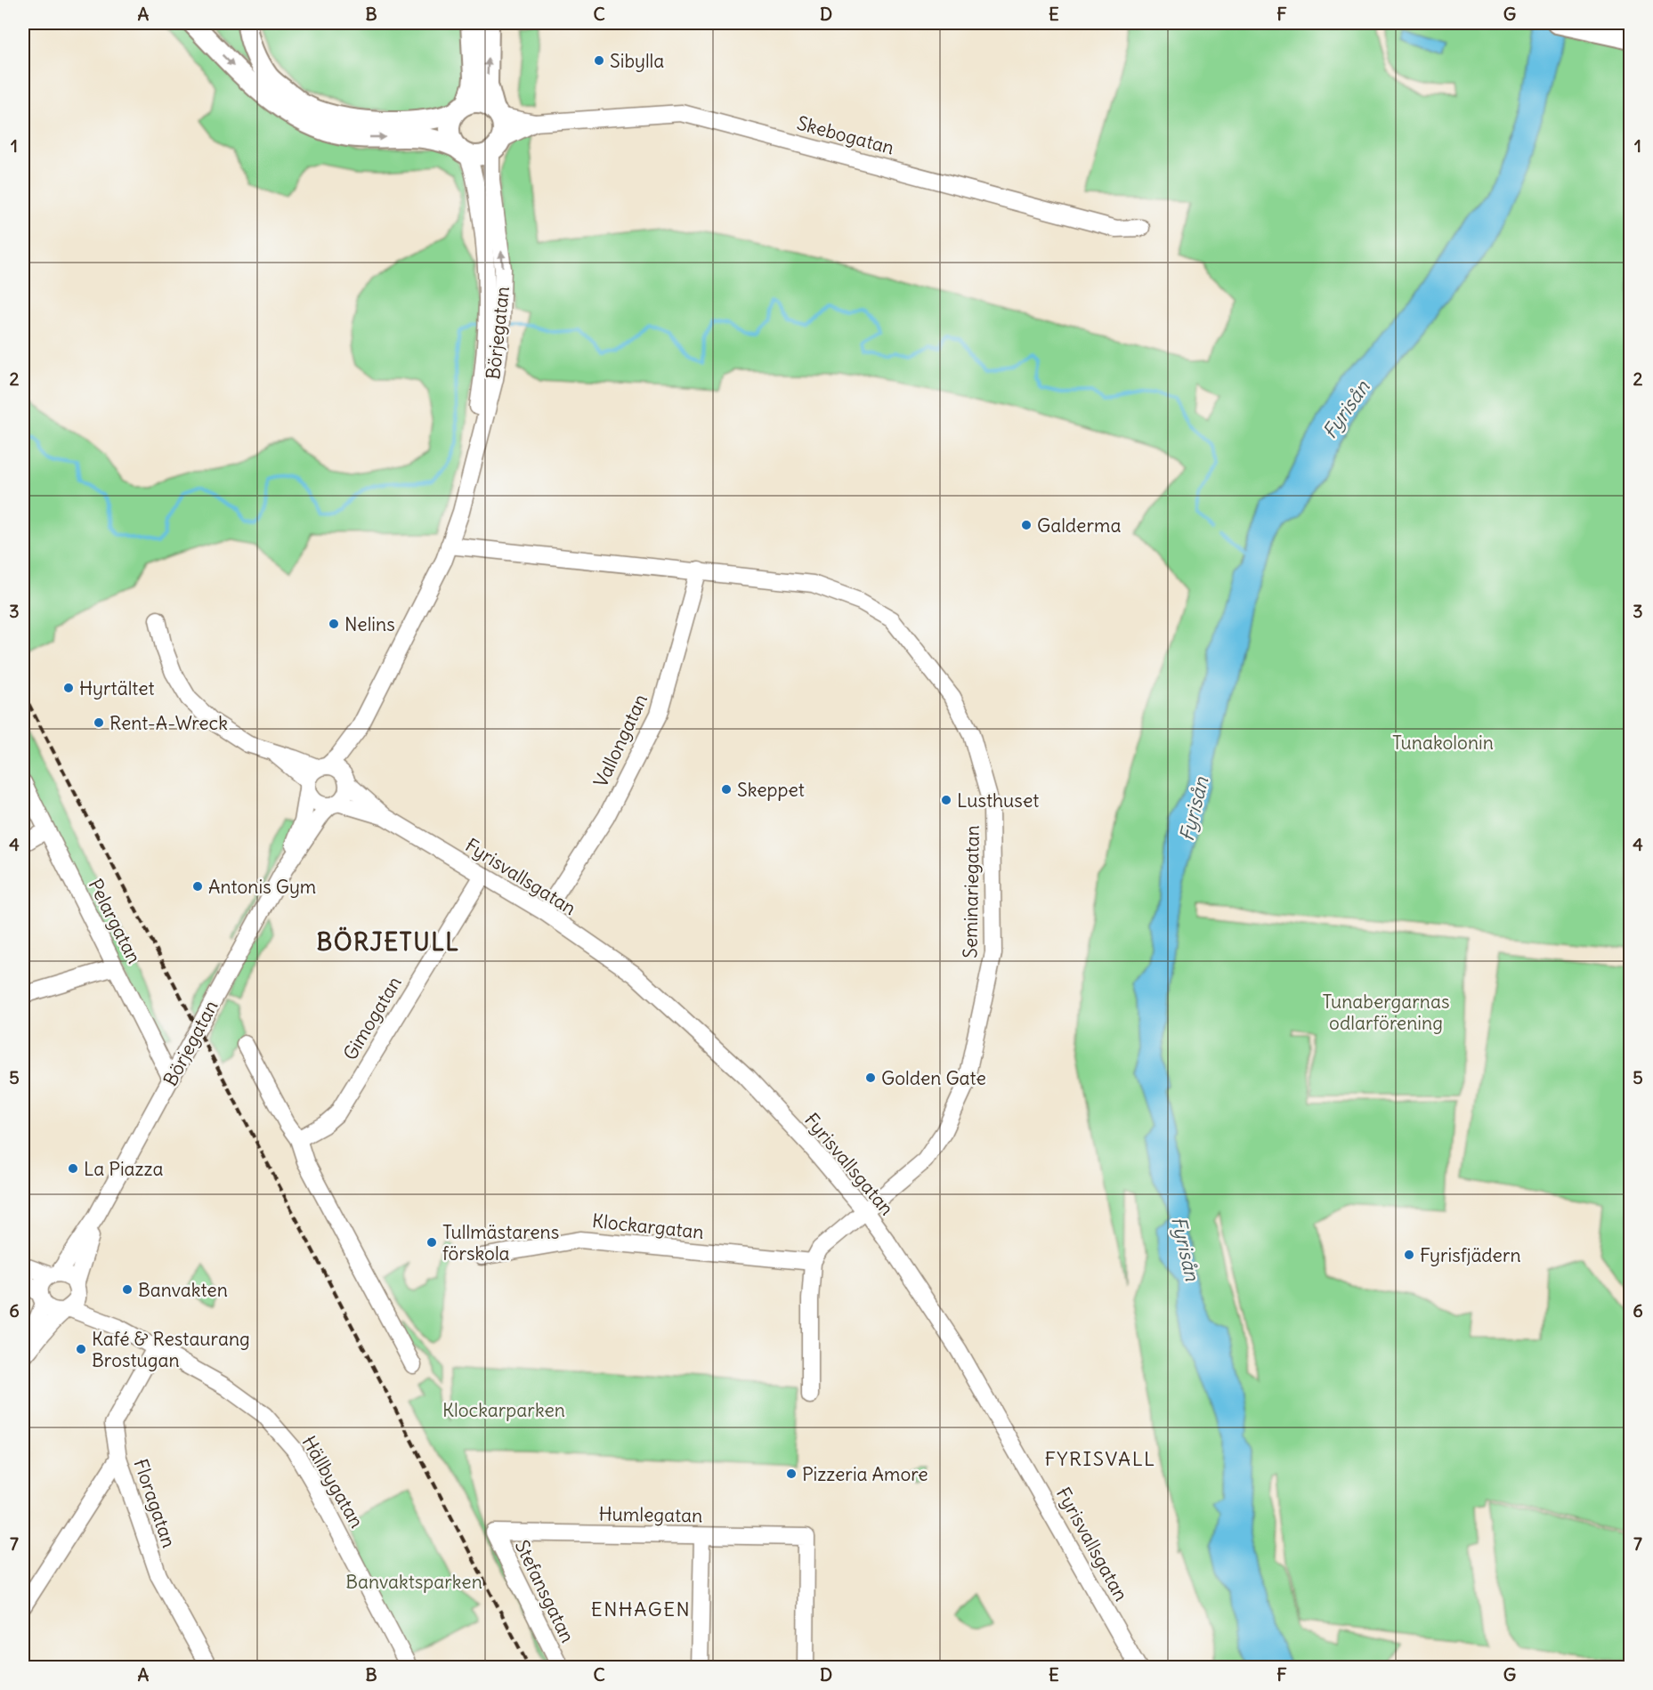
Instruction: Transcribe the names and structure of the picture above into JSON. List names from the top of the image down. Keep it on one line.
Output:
{"streets":{"street":["Skebogatan","Börjegatan","Vallongatan","Fyrisvallsgatan","Seminariegatan","Pelargatan","Gimogatan","Klockargatan","Hällbygatan","Floragatan","Humlegatan","Stefansgatan"]},"crossings":[["Skebogatan","Börjegatan"],["Börjegatan","Fyrisvallsgatan"],["Börjegatan","Seminariegatan"],["Börjegatan","Pelargatan"],["Börjegatan","Hällbygatan"],["Vallongatan","Fyrisvallsgatan"],["Vallongatan","Seminariegatan"],["Fyrisvallsgatan","Seminariegatan"],["Fyrisvallsgatan","Gimogatan"],["Seminariegatan","Klockargatan"],["Hällbygatan","Floragatan"],["Humlegatan","Stefansgatan"]],"districts":["BÖRJETULL","FYRISVALL","ENHAGEN"],"water":["Fyrisån"],"parks":["Tunakolonin","Tunabergarnas odlarförening","Klockarparken","Banvaktsparken"],"places":["Sibylla","Galderma","Nelins","Hyrtältet","Rent-A-Wreck","Skeppet","Lusthuset","Antonis Gym","Golden Gate","La Piazza","Tullmästarens förskola","Fyrisfjädern","Banvakten","Kafé & Restaurang Brostugan","Pizzeria Amore"],"grid":{"columns":["A","B","C","D","E","F","G"],"rows":["1","2","3","4","5","6","7"]}}
